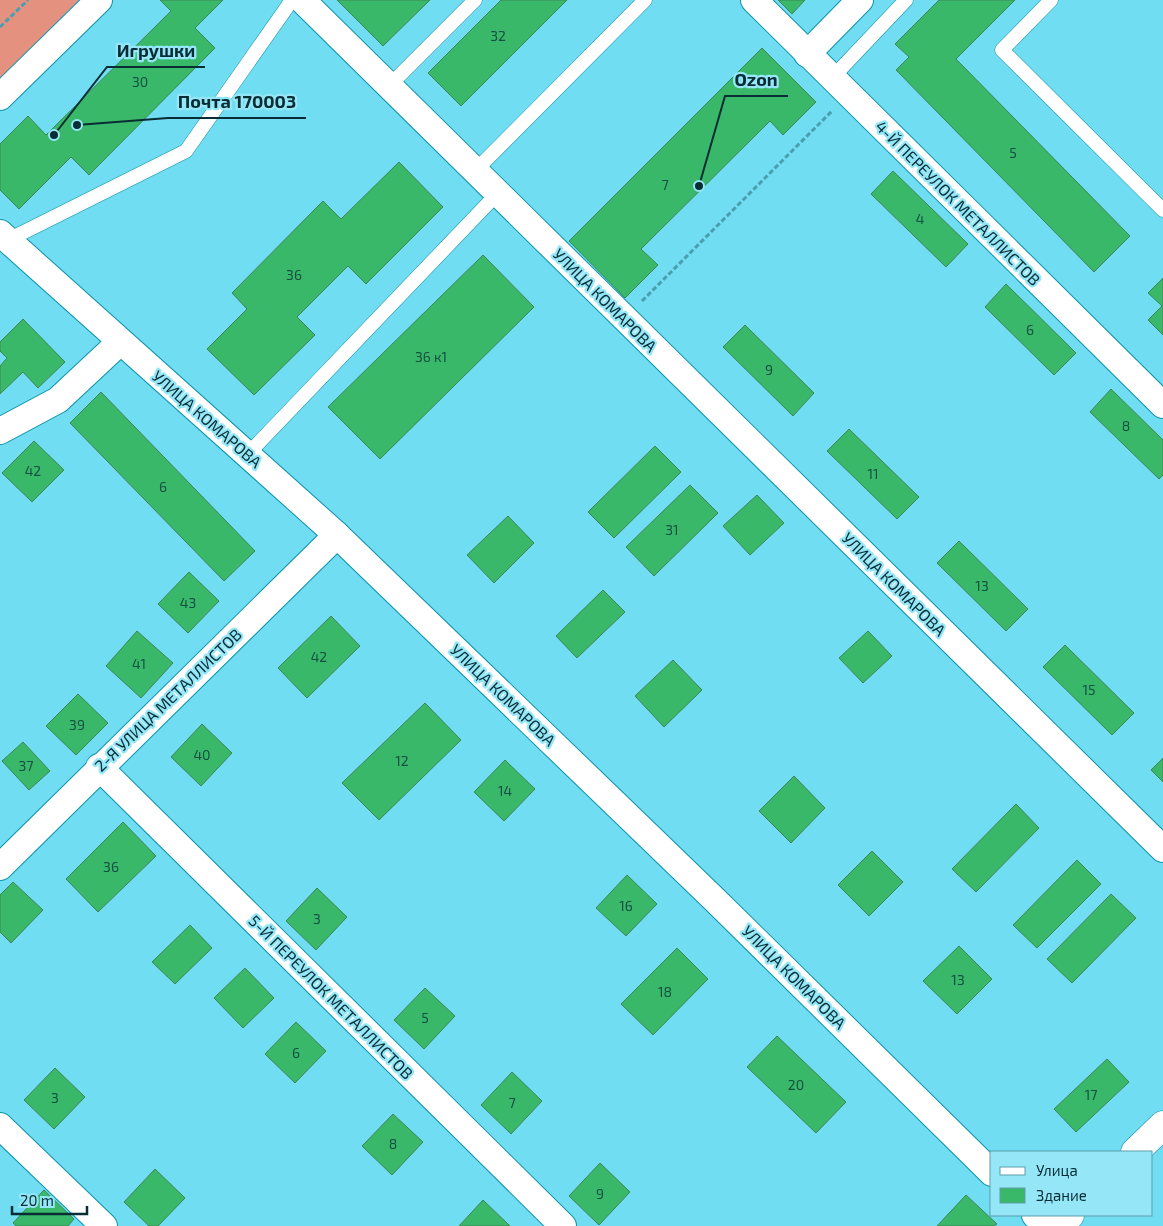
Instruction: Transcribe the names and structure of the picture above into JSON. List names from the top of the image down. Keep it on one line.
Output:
{"streets":{"street":["4-Й ПЕРЕУЛОК МЕТАЛЛИСТОВ","УЛИЦА КОМАРОВА","2-Я УЛИЦА МЕТАЛЛИСТОВ","5-Й ПЕРЕУЛОК МЕТАЛЛИСТОВ"]},"crossings":[["УЛИЦА КОМАРОВА","2-Я УЛИЦА МЕТАЛЛИСТОВ"],["2-Я УЛИЦА МЕТАЛЛИСТОВ","5-Й ПЕРЕУЛОК МЕТАЛЛИСТОВ"]],"places":["Почта 170003","Игрушки","Ozon"],"house_numbers":["32","30","5","7","4","36","6","36 к1","9","8","42","11","6","31","13","43","42","41","15","39","40","12","37","14","36","16","3","13","18","5","6","20","17","3","7","8","9"],"legend":["Улица","Здание"],"scale_bar":"20 m"}
